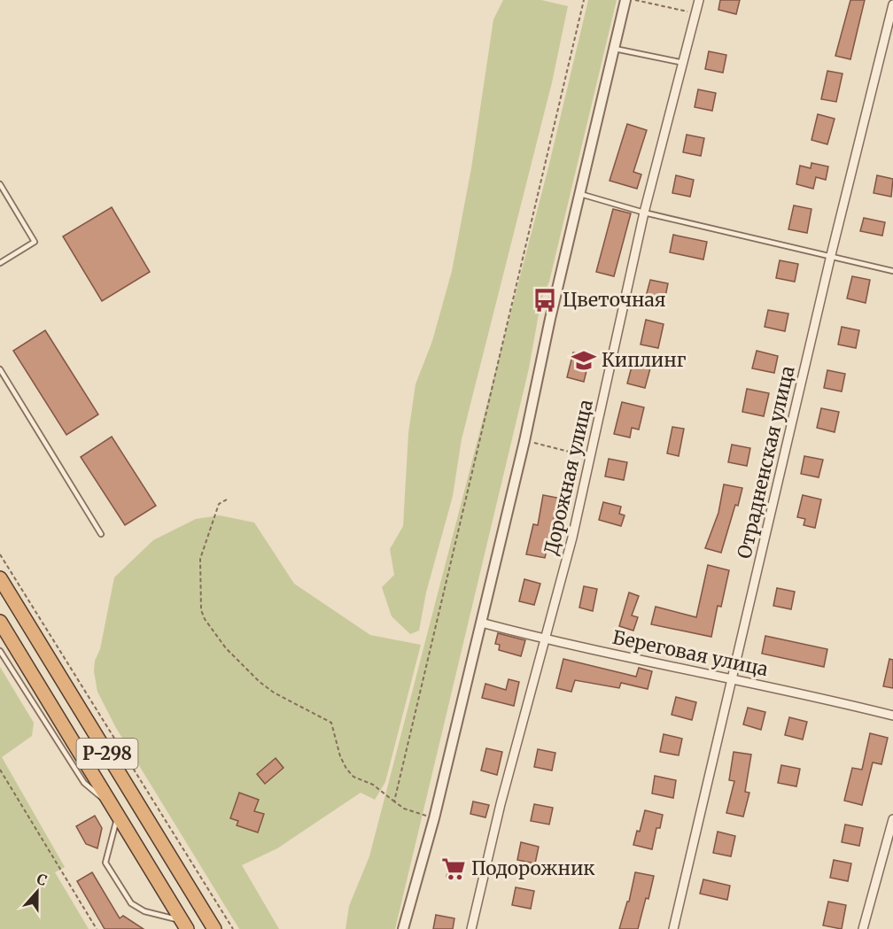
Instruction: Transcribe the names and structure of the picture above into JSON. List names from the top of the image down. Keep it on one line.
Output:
{"streets":{"highway":["Р-298"],"street":["Отрадненская улица","Дорожная улица","Береговая улица"]},"crossings":[["Отрадненская улица","Береговая улица"],["Дорожная улица","Береговая улица"]],"places":{"bus stop":["Цветочная"],"school or university":["Киплинг"],"supermarket":["Подорожник"]},"north":"top"}
